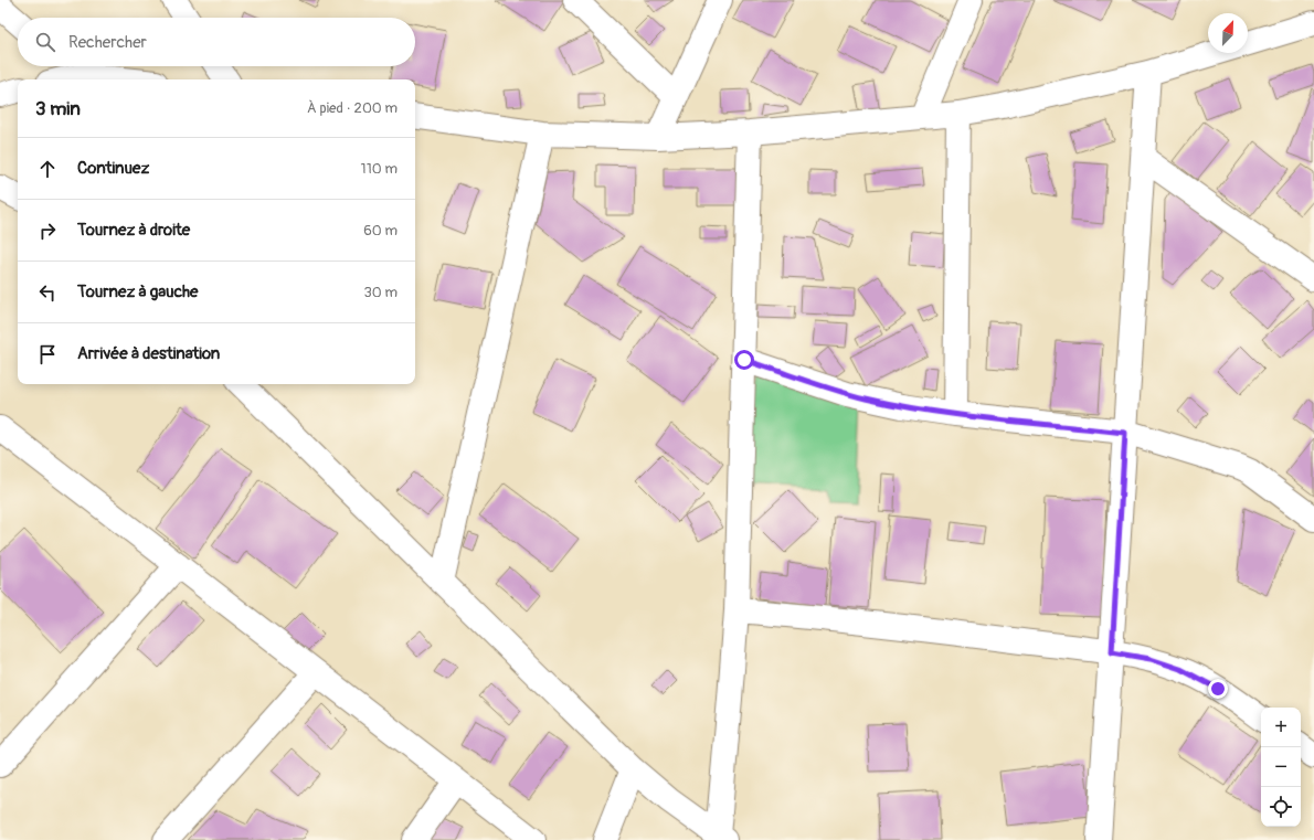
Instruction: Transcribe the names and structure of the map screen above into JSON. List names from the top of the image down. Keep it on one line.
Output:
{"north":"top right","page":{"search":"Rechercher","heading":["3 min","À pied · 200 m"],"list":[["Continuez","110 m"],["Tournez à droite","60 m"],["Tournez à gauche","30 m"],"Arrivée à destination"],"map_buttons":["+","−"]}}
